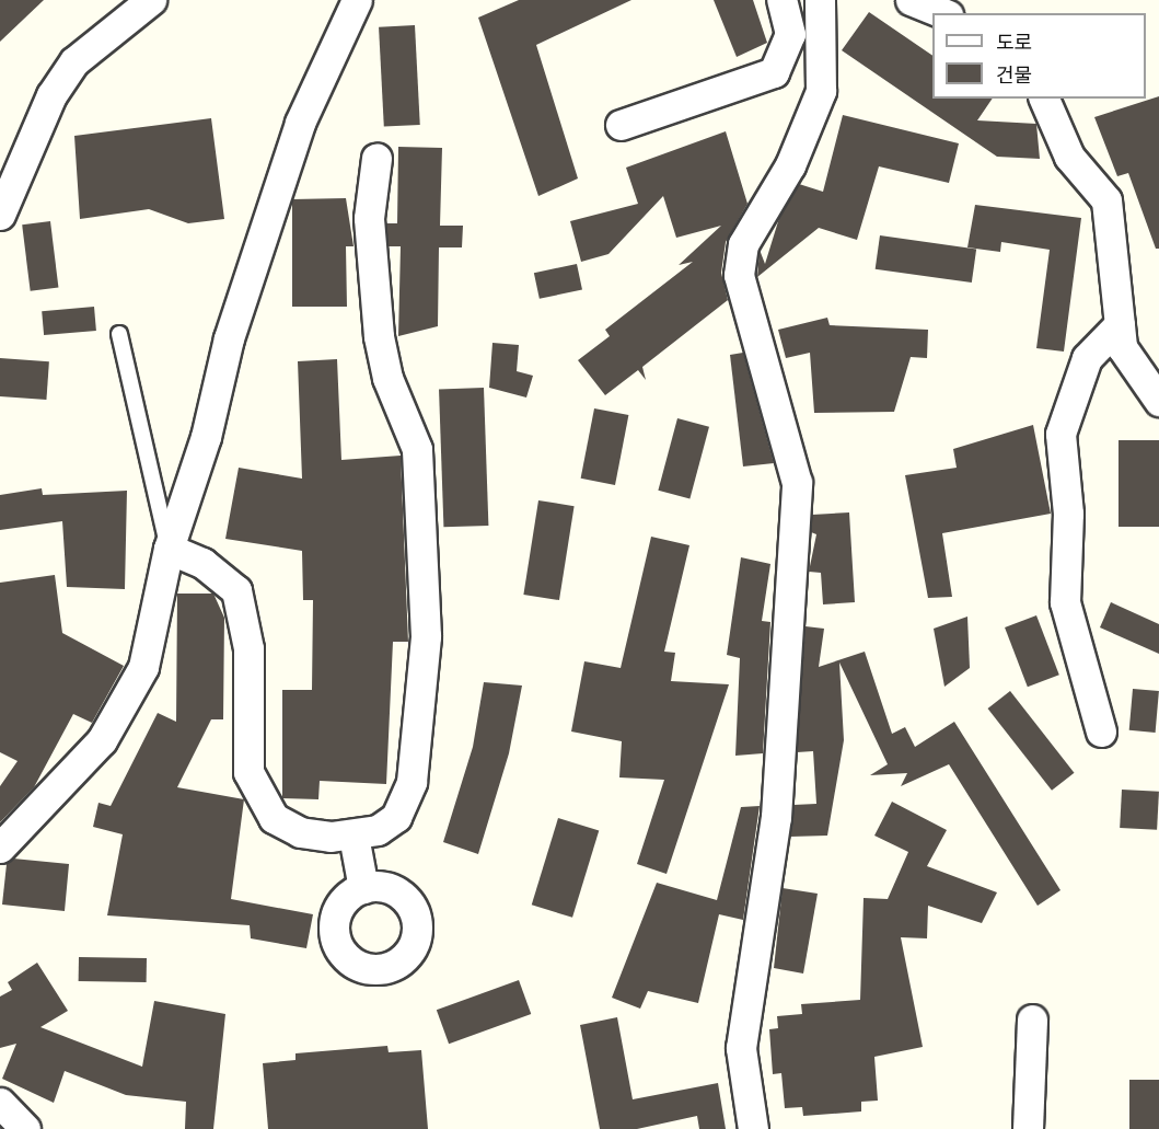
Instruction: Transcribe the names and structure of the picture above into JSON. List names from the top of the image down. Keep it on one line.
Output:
{"legend":["도로","건물"]}
